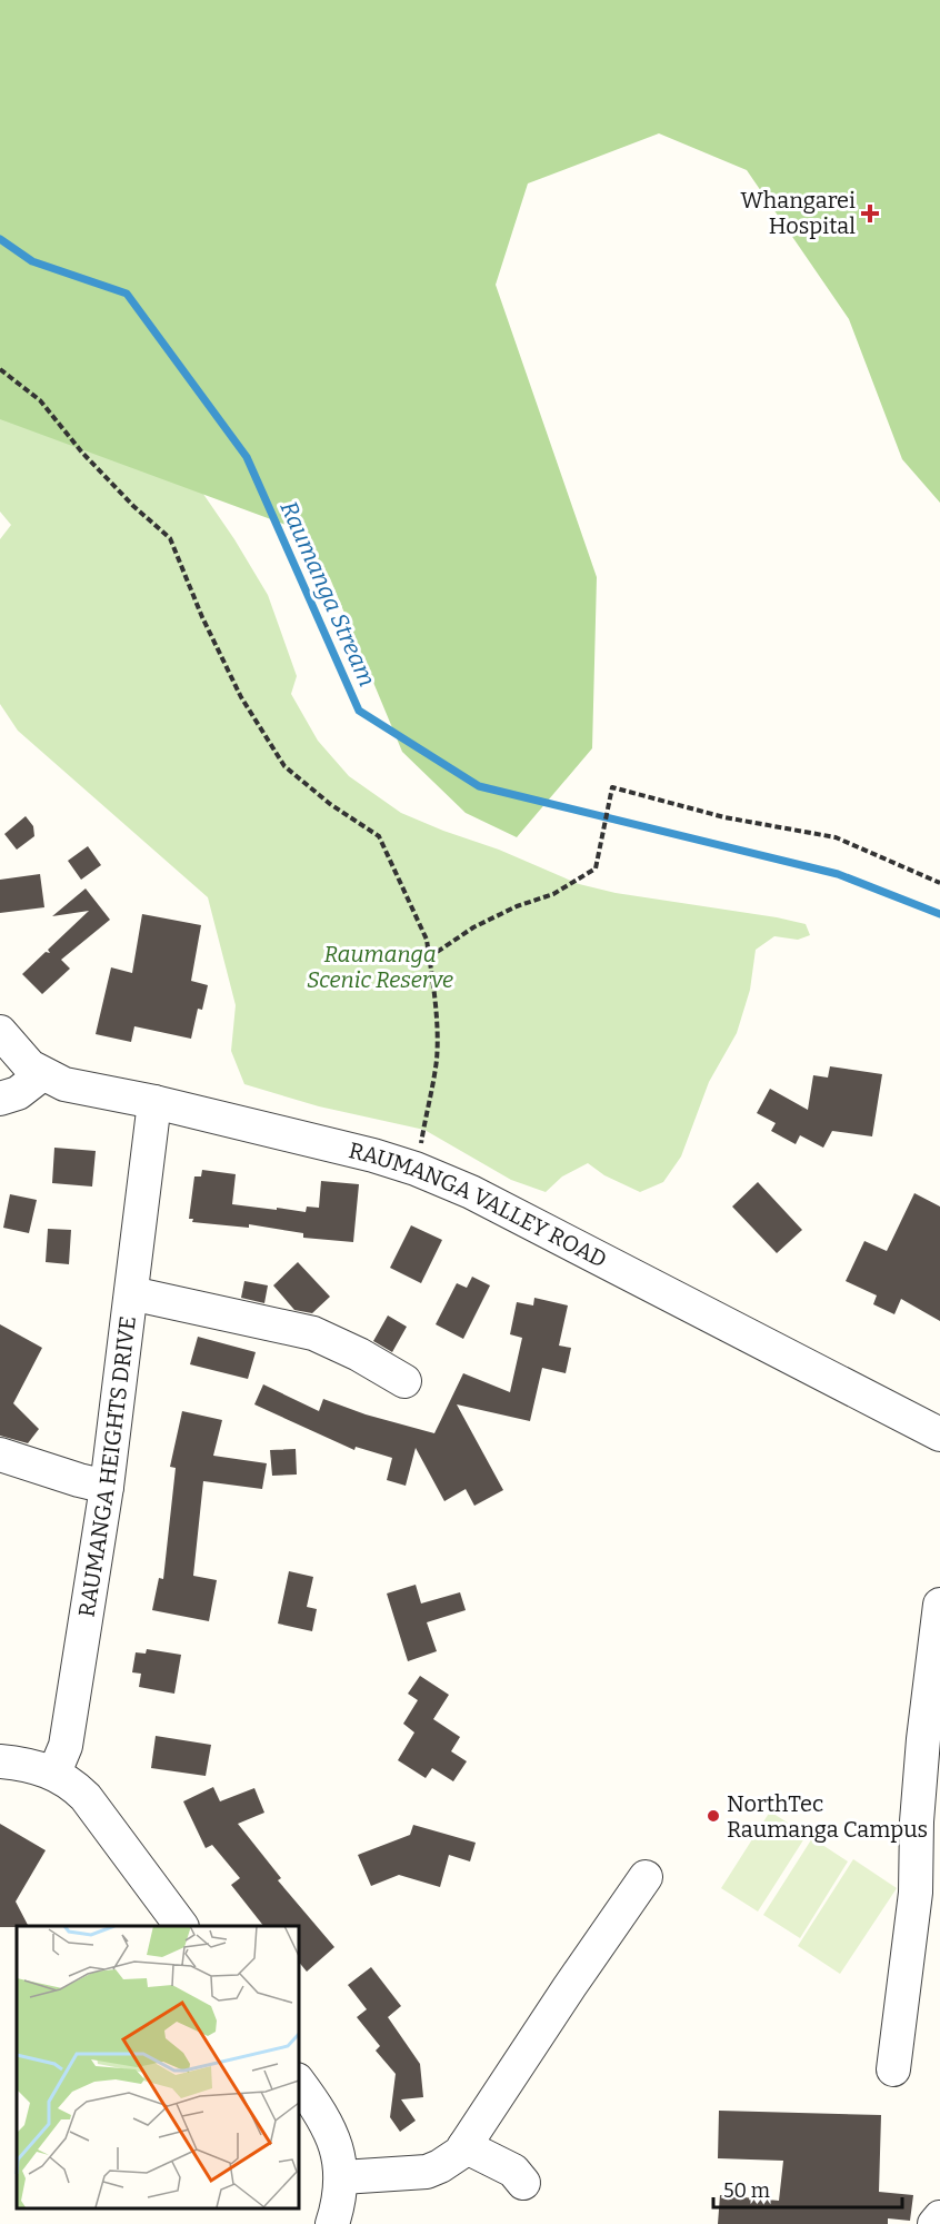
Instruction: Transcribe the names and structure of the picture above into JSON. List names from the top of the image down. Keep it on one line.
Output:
{"streets":{"street":["RAUMANGA VALLEY ROAD","RAUMANGA HEIGHTS DRIVE"]},"crossings":[["RAUMANGA VALLEY ROAD","RAUMANGA HEIGHTS DRIVE"]],"water":["Raumanga Stream"],"parks":["Raumanga Scenic Reserve"],"places":{"health":["Whangarei Hospital"],"other":["NorthTec Raumanga Campus"]},"scale_bar":"50 m"}
